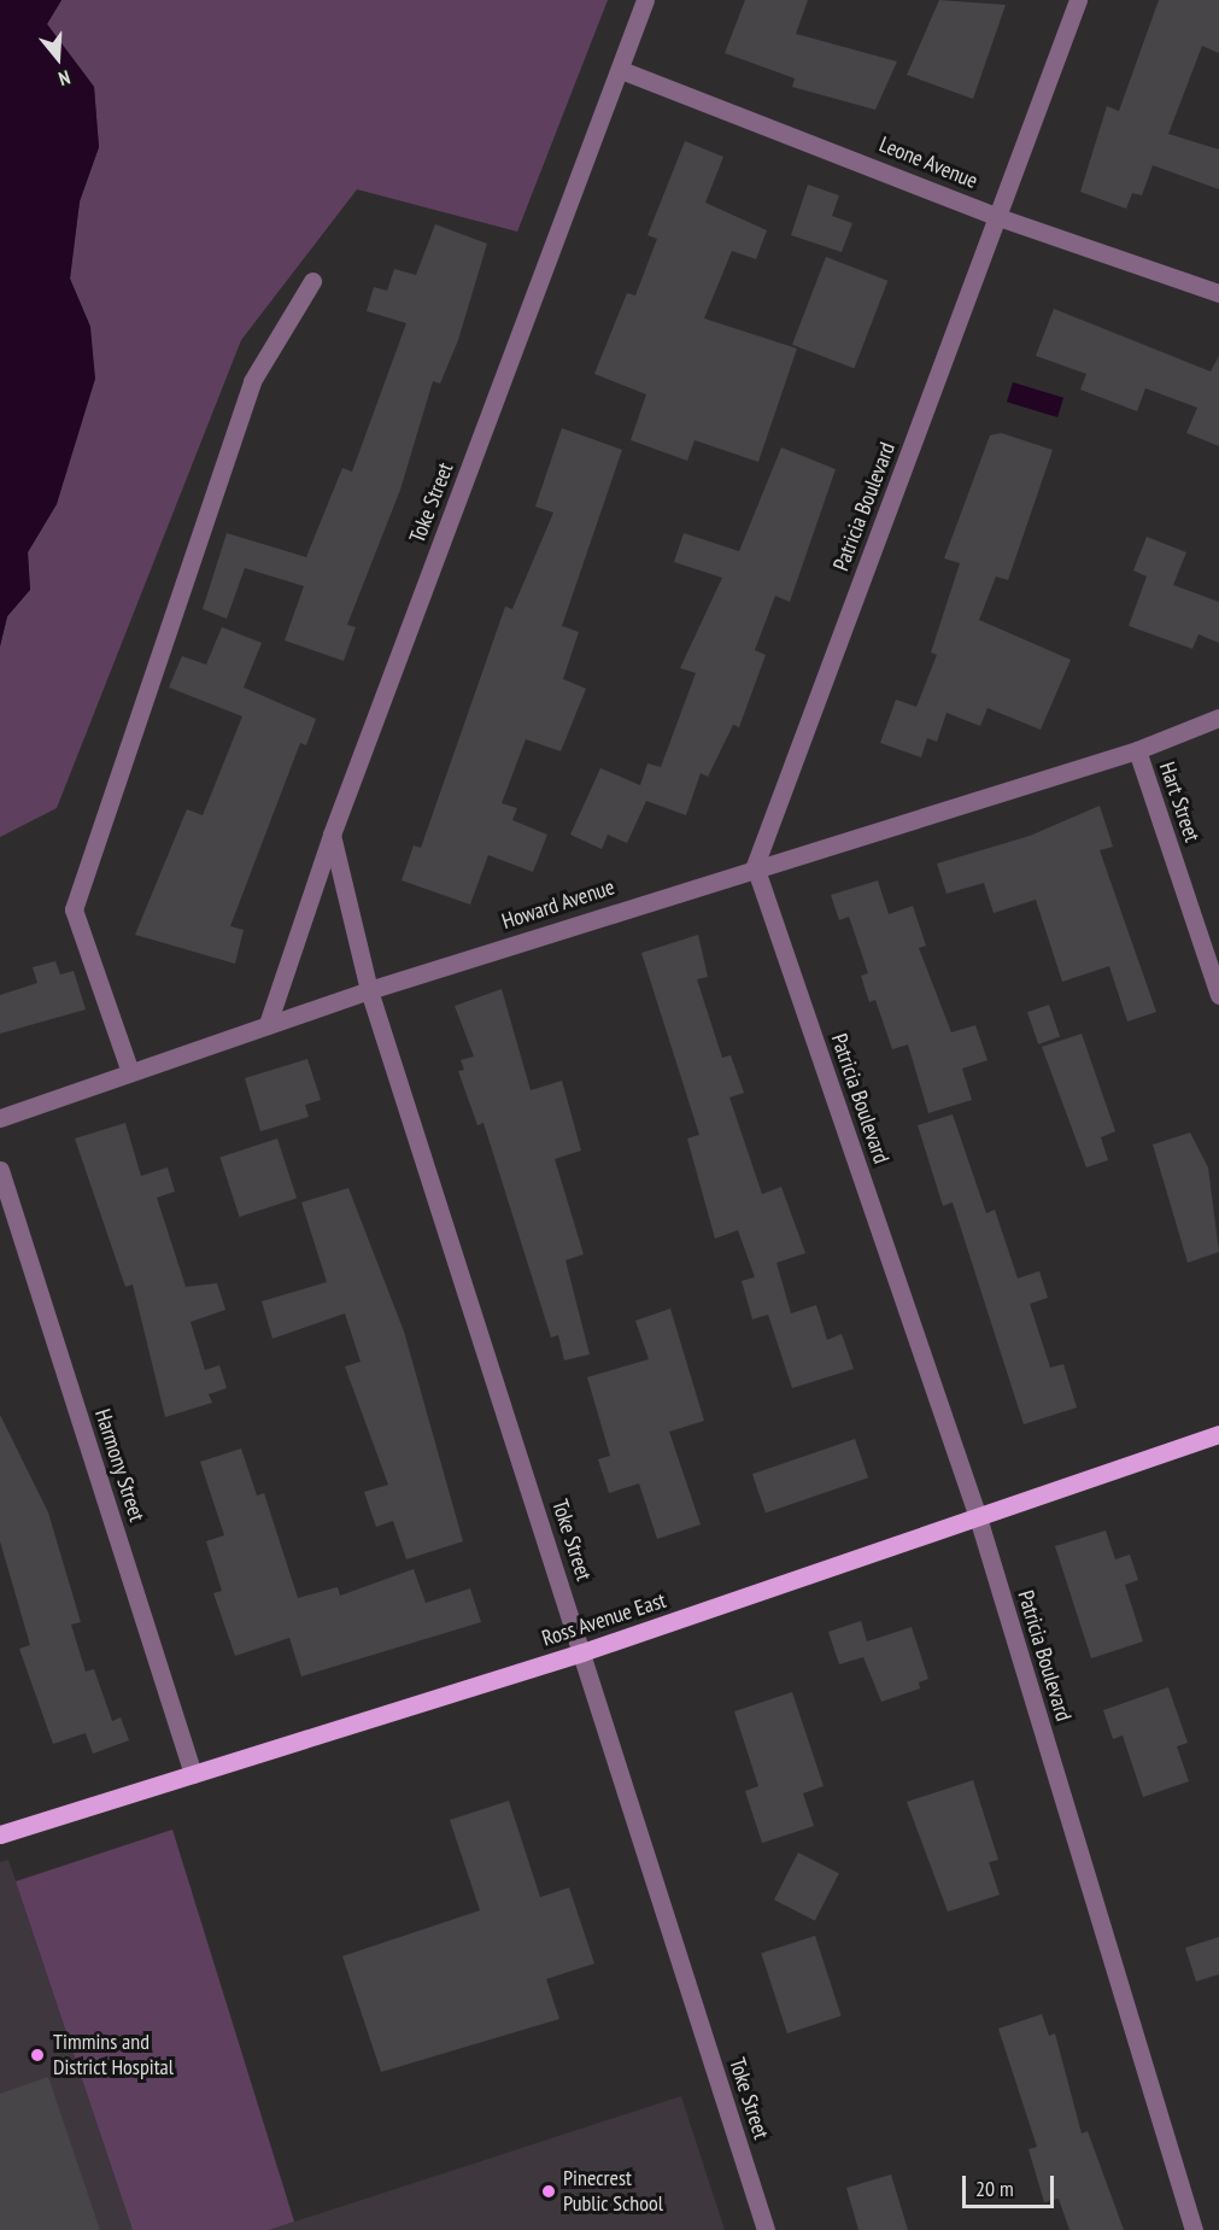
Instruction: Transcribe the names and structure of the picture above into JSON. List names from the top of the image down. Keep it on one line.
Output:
{"streets":{"main road":["Ross Avenue East"],"street":["Leone Avenue","Toke Street","Patricia Boulevard","Hart Street","Howard Avenue","Harmony Street"]},"crossings":[["Leone Avenue","Toke Street"],["Leone Avenue","Patricia Boulevard"],["Toke Street","Howard Avenue"],["Toke Street","Ross Avenue East"],["Patricia Boulevard","Howard Avenue"],["Patricia Boulevard","Ross Avenue East"],["Hart Street","Howard Avenue"],["Harmony Street","Ross Avenue East"]],"places":["Timmins and District Hospital","Pinecrest Public School"],"scale_bar":"20 m","north":"bottom"}
